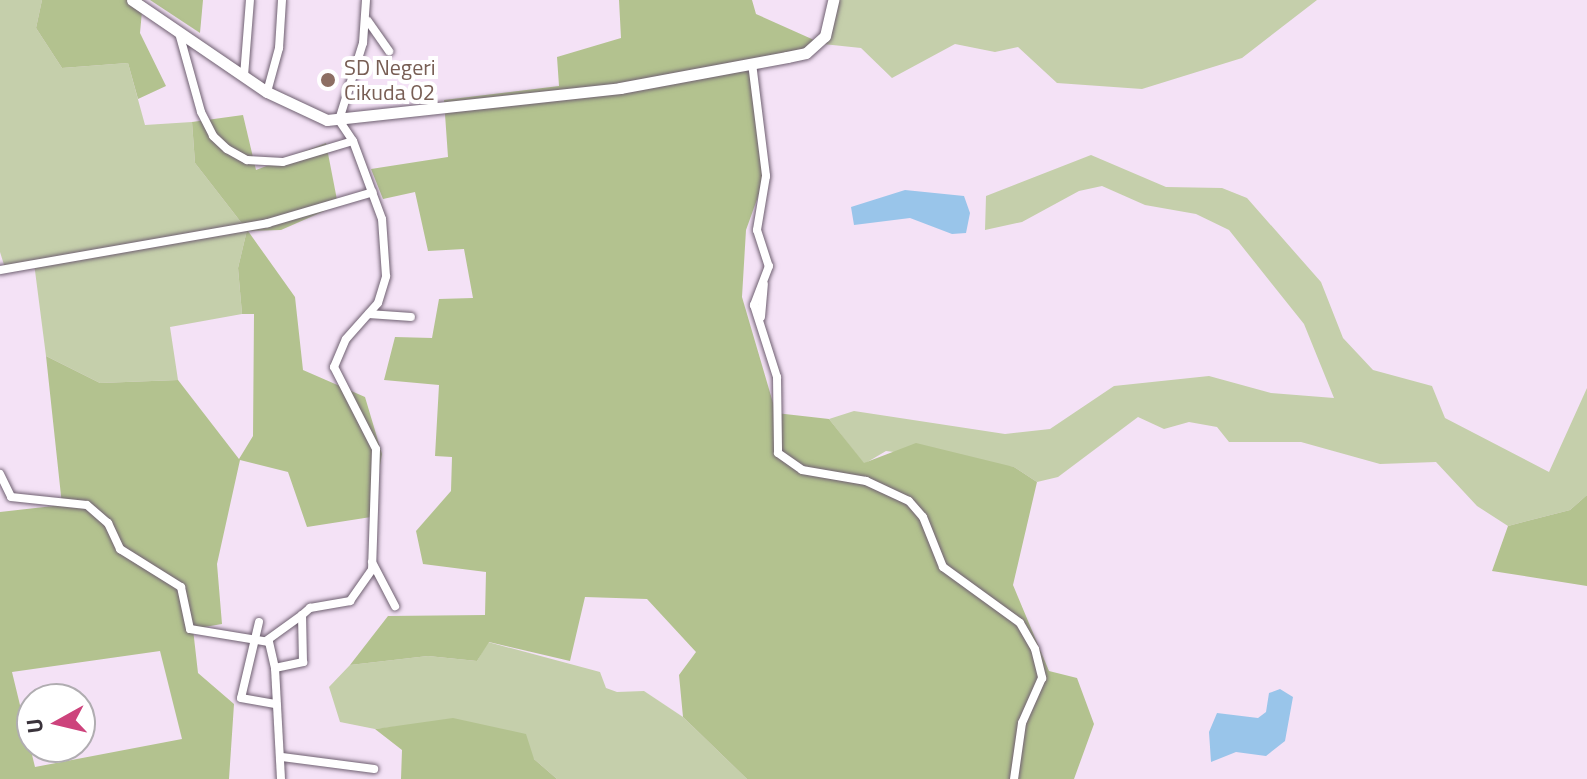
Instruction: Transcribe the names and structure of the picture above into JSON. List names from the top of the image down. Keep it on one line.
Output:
{"places":["SD Negeri Cikuda 02"],"north":"left"}
